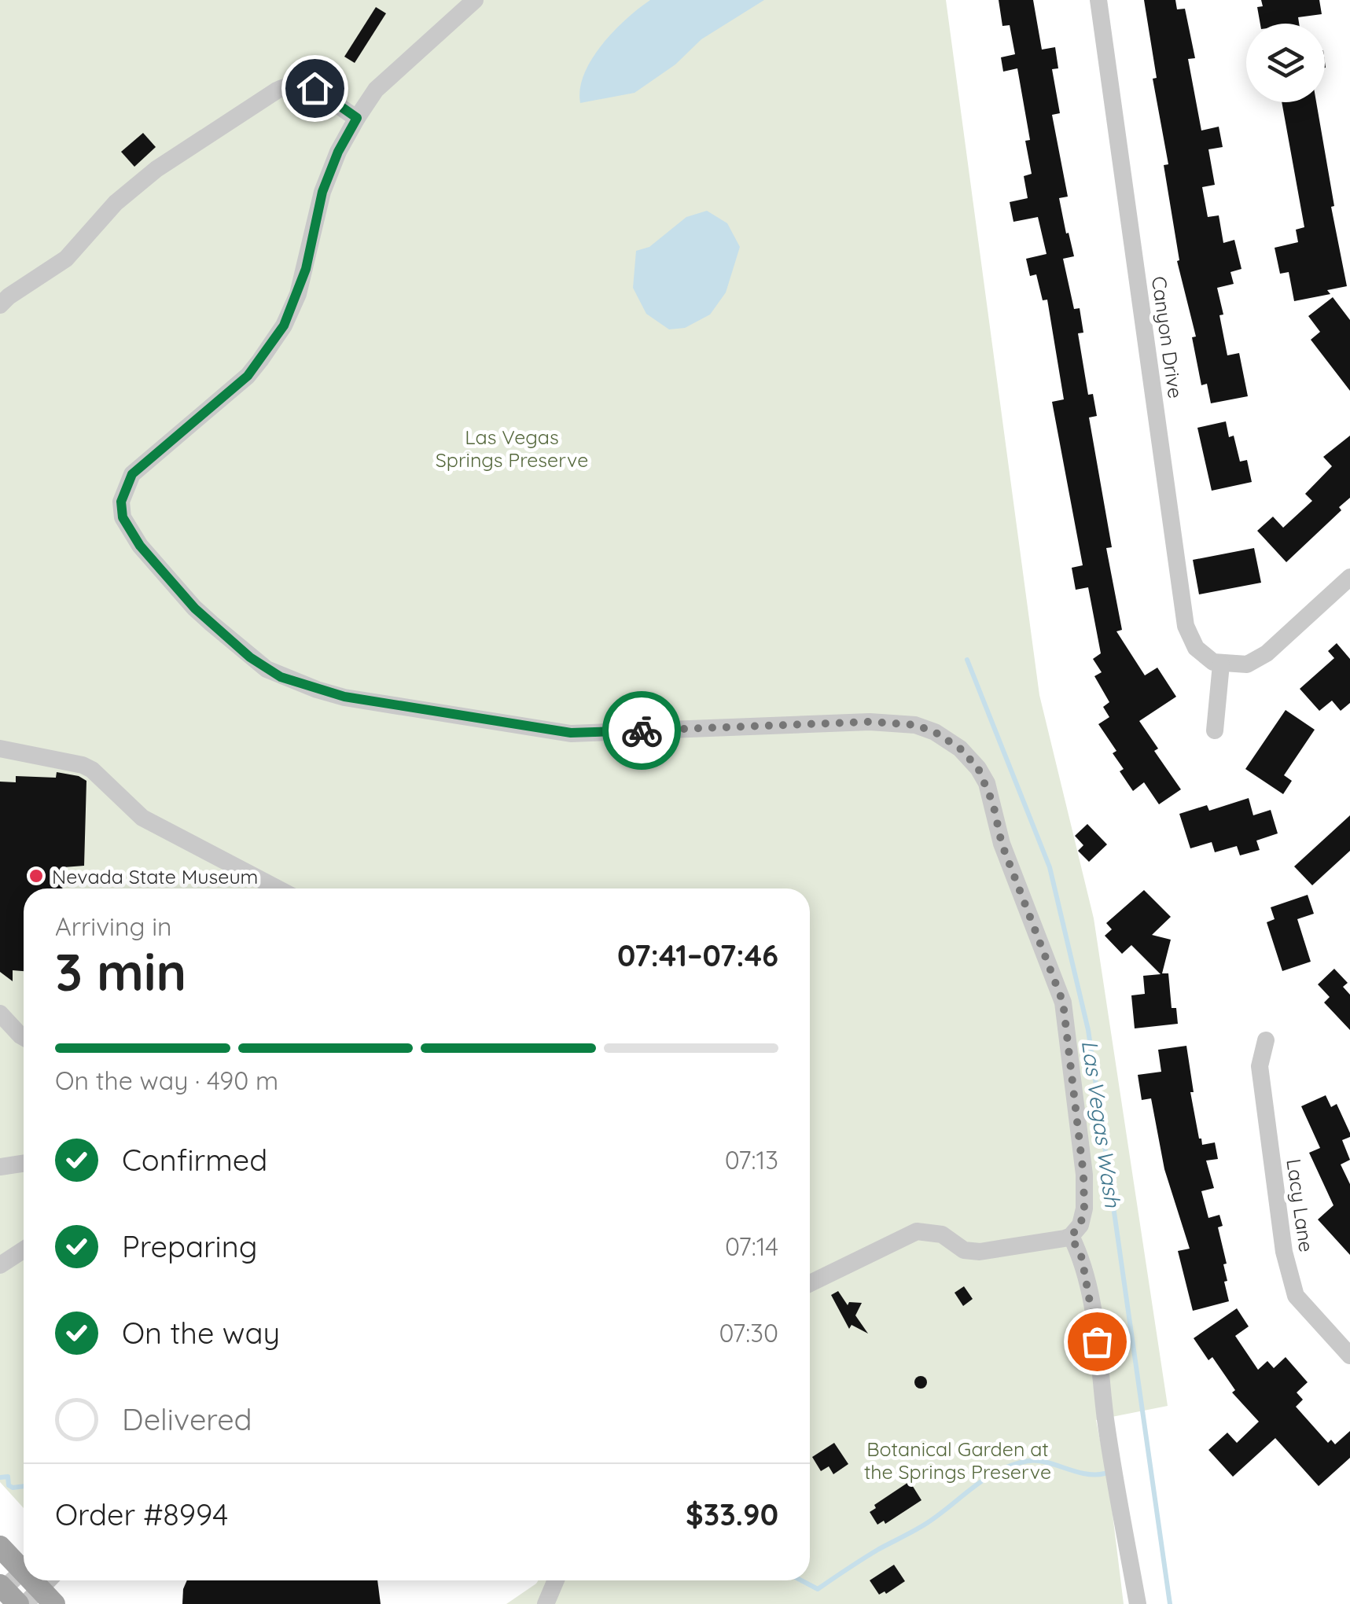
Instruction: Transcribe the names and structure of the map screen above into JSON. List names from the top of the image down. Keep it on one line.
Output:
{"streets":{"street":["Canyon Drive","Lacy Lane"]},"water":["Las Vegas Wash"],"parks":["Las Vegas Springs Preserve","Botanical Garden at the Springs Preserve"],"places":["Nevada State Museum"],"page":{"heading":["3 min","Arriving in","07:41–07:46"],"panel":["Order #8994","$33.90"],"bar":"On the way · 490 m","list":[["Confirmed","07:13"],["Preparing","07:14"],["On the way","07:30"],"Delivered"]}}
